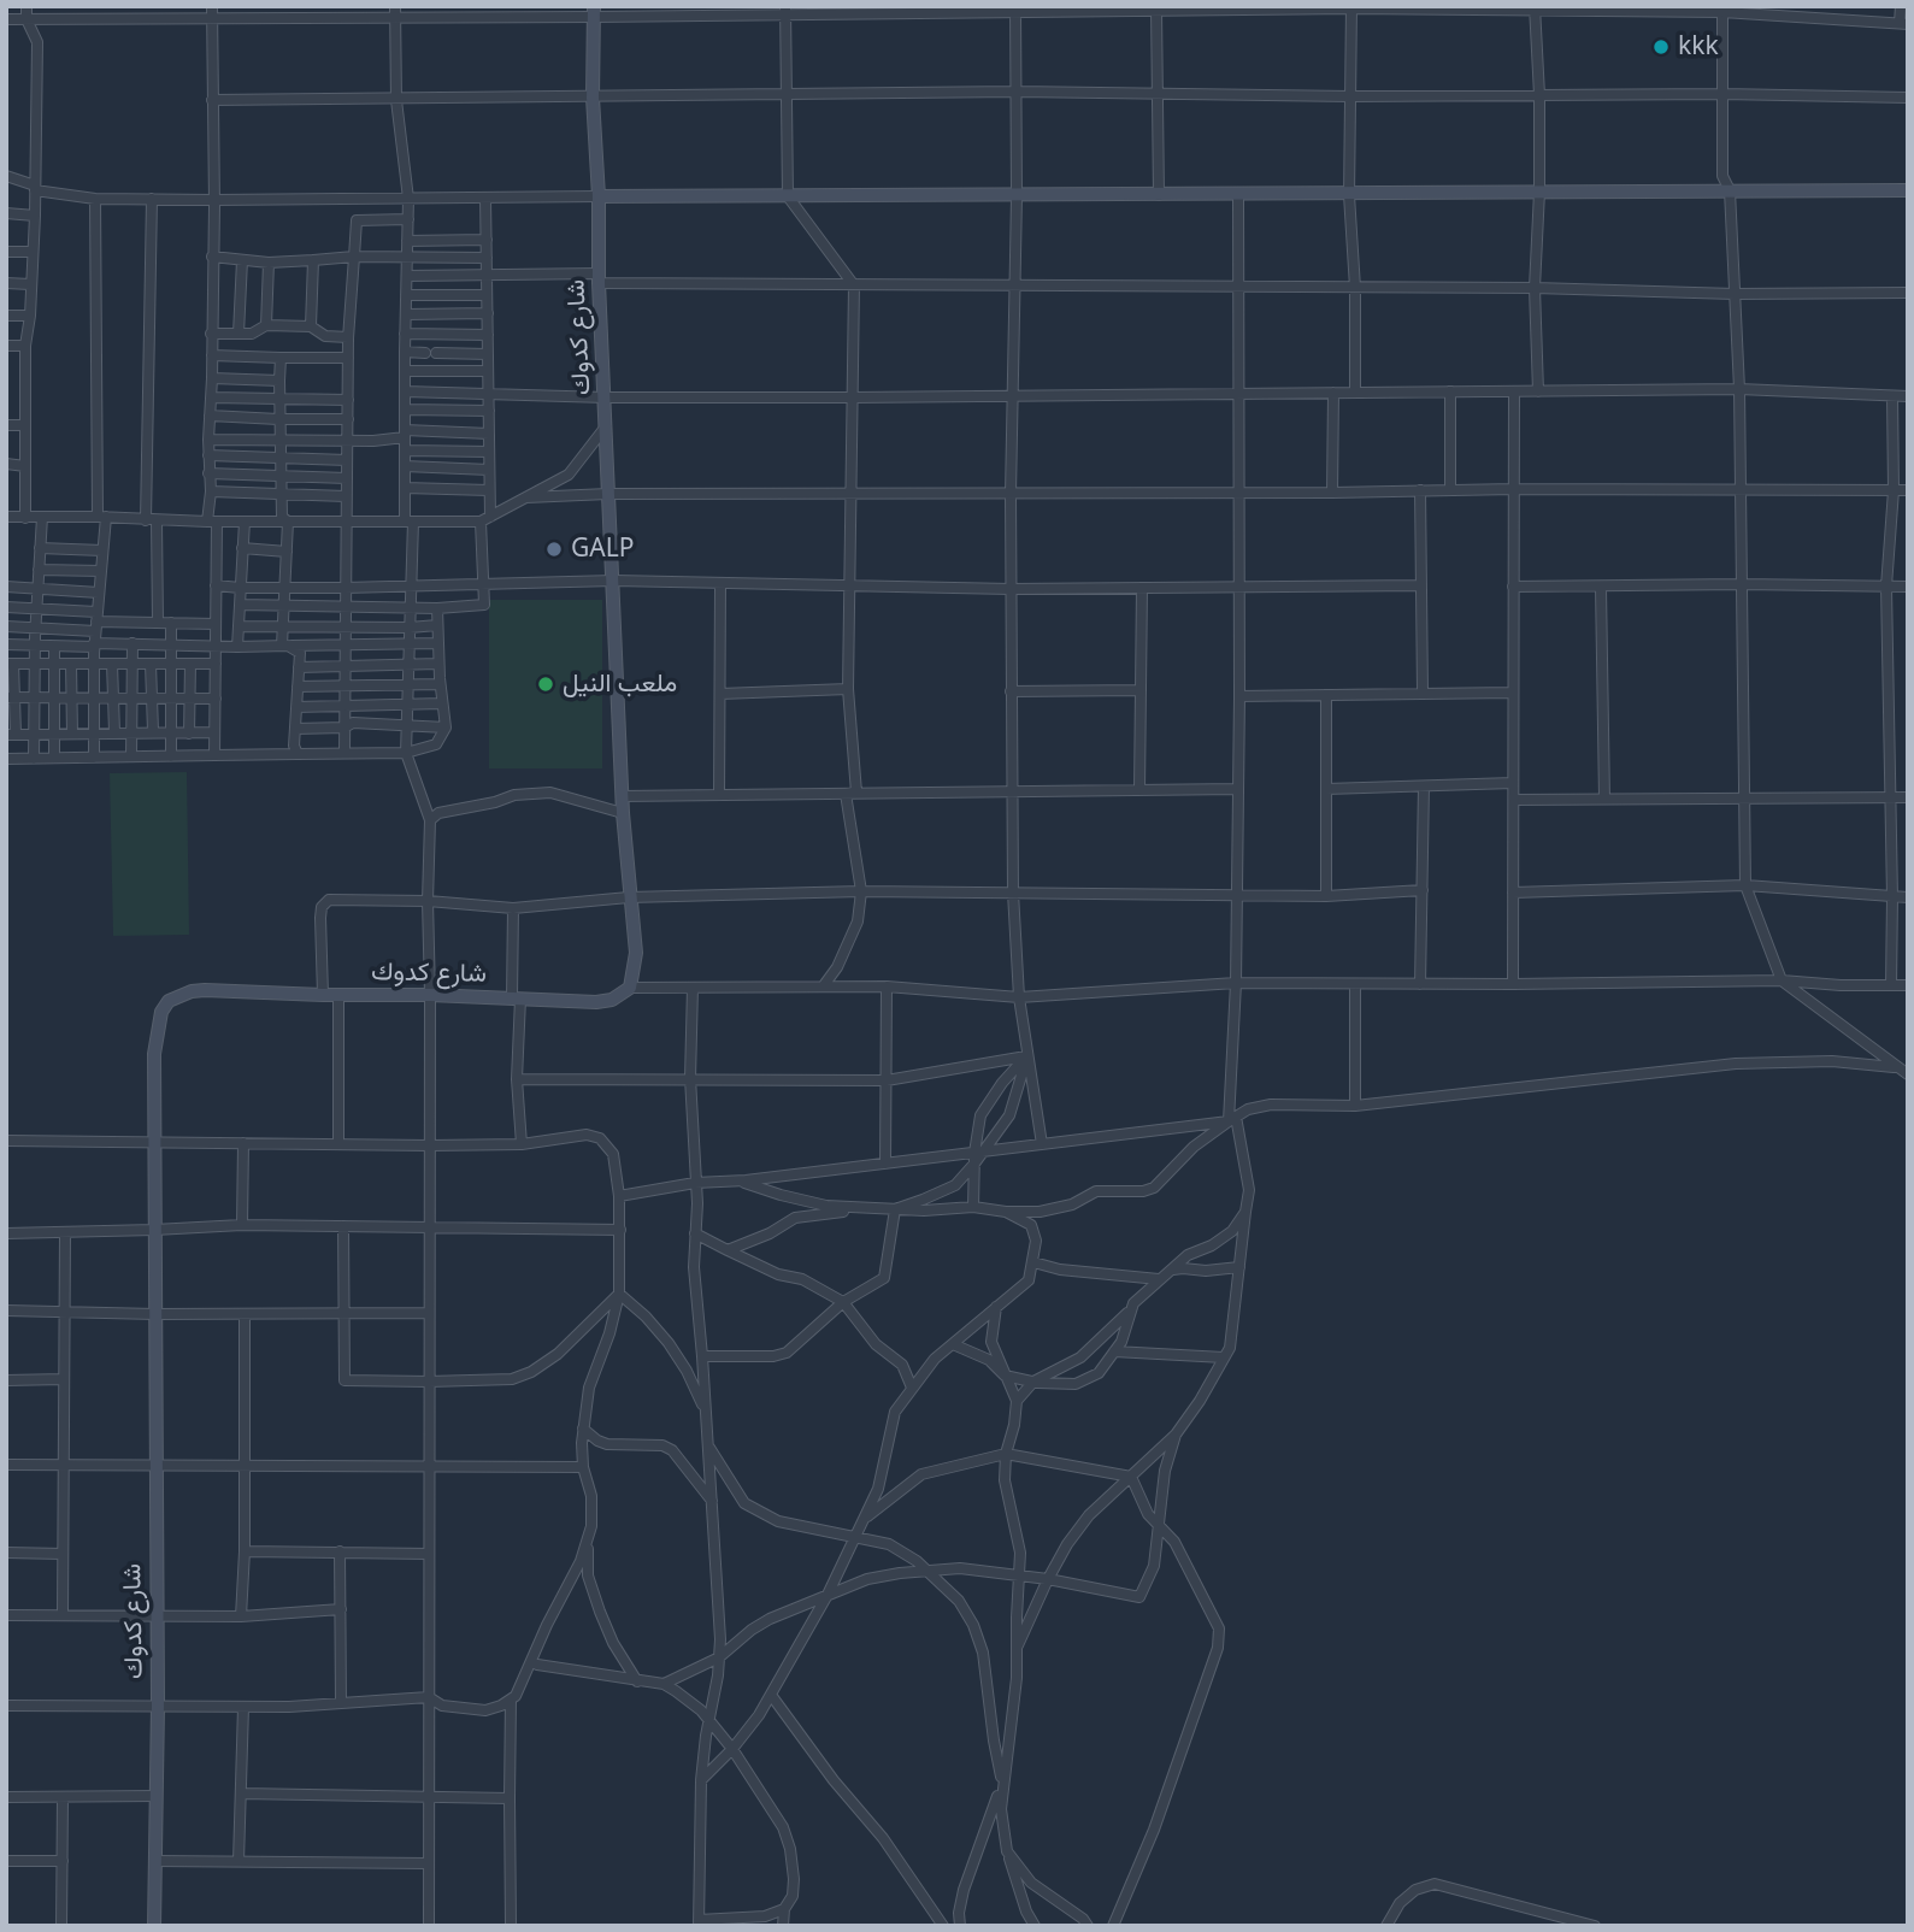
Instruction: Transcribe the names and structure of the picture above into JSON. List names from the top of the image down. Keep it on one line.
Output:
{"streets":{"street":["شارع كدوك"]},"places":["kkk","GALP","ملعب النيل"]}
